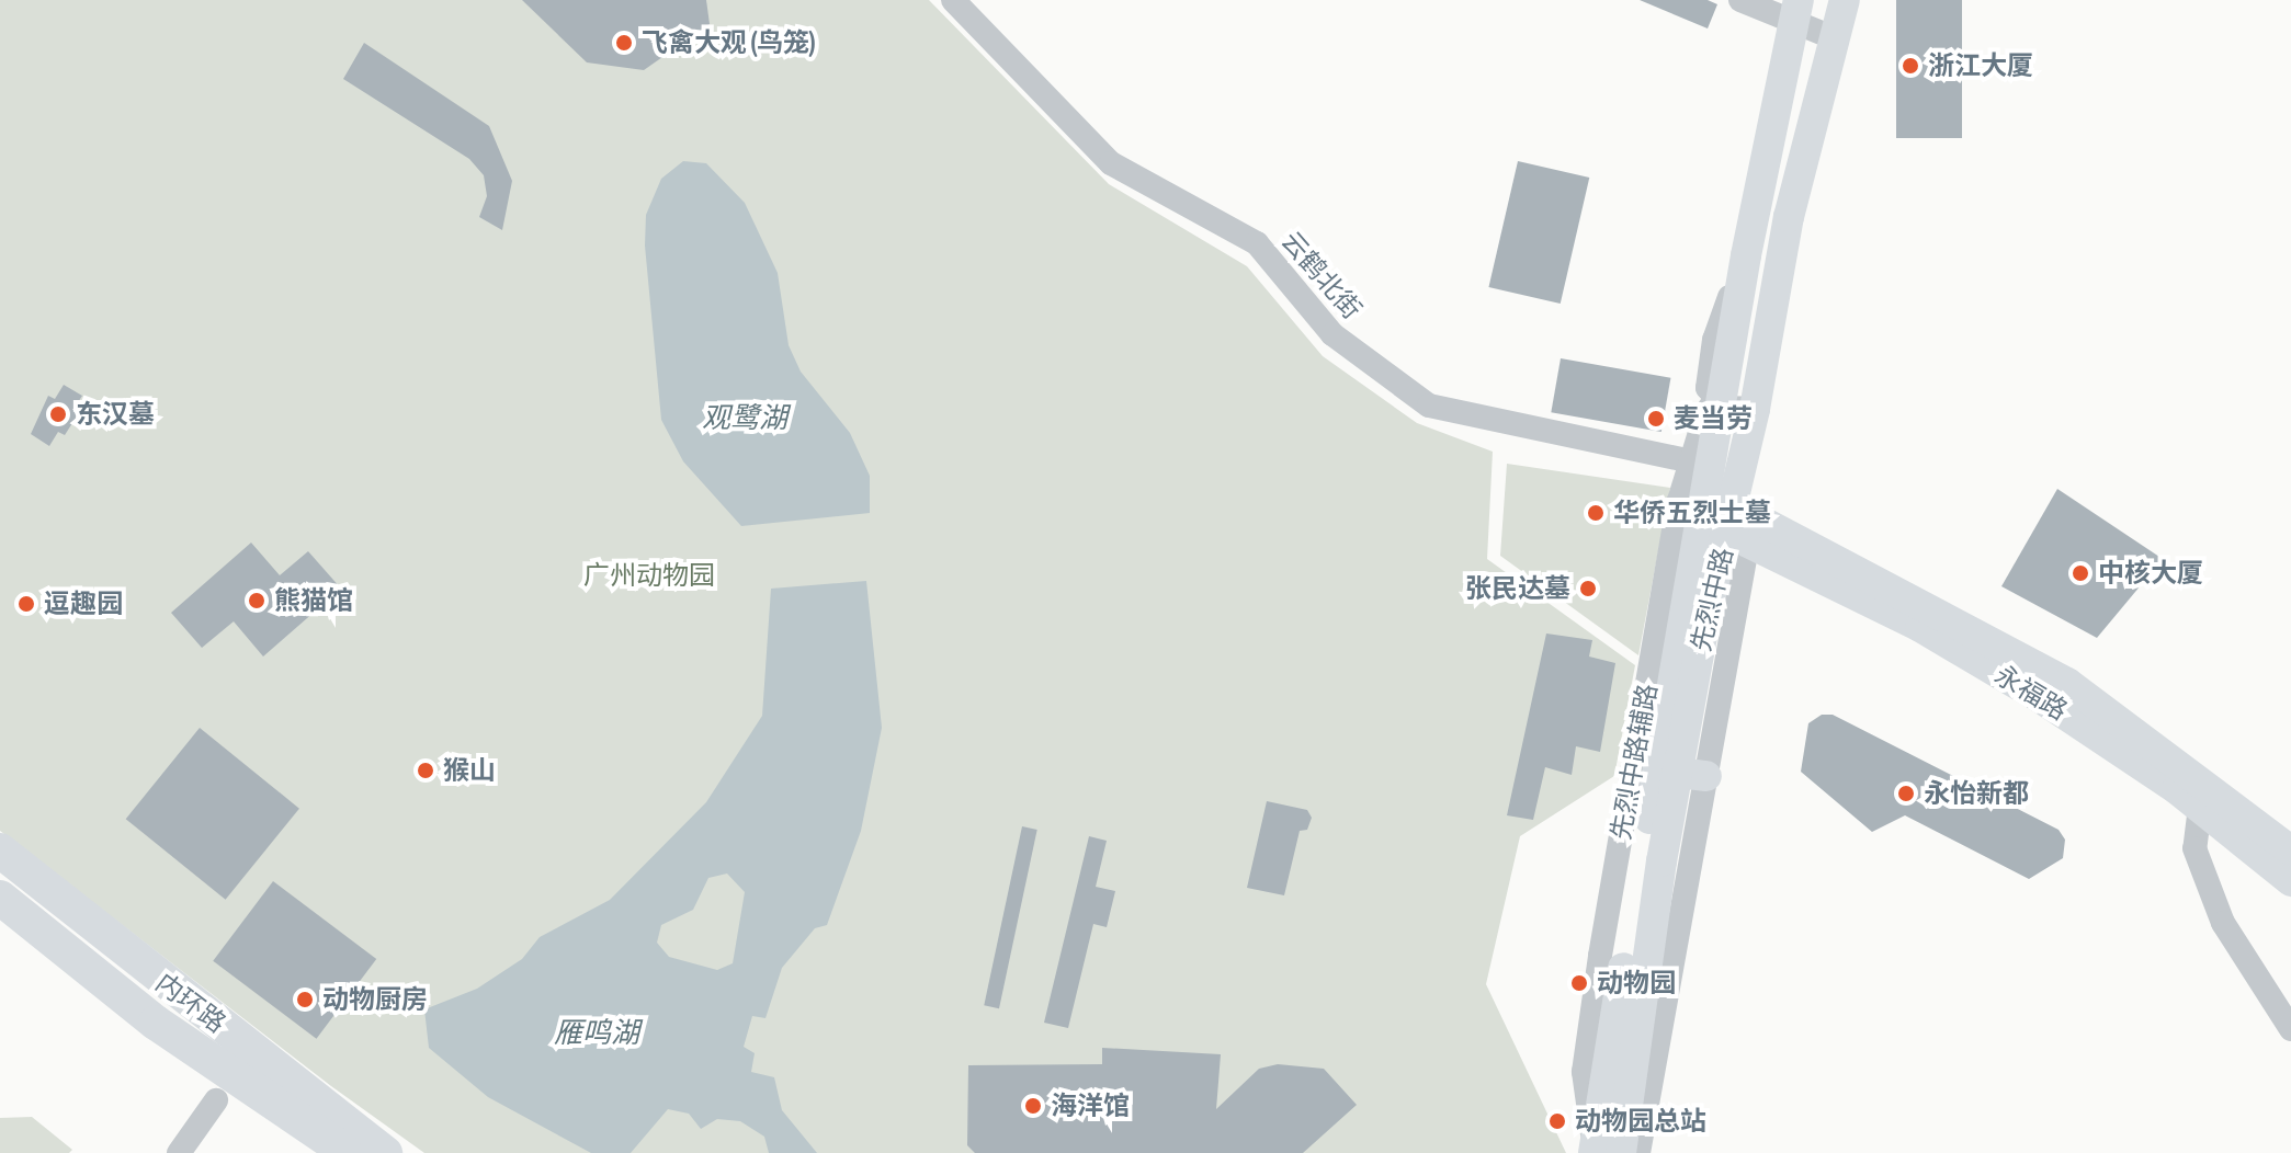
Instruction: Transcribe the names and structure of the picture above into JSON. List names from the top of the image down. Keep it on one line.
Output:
{"streets":{"highway":["内环路"],"main road":["先烈中路","永福路"],"street":["云鹤北街","先烈中路辅路"]},"crossings":[["云鹤北街","先烈中路"],["云鹤北街","先烈中路辅路"],["先烈中路","永福路"],["先烈中路","先烈中路辅路"]],"water":["观鹭湖","雁鸣湖"],"parks":["广州动物园"],"places":["飞禽大观 (鸟笼)","浙江大厦","东汉墓","麦当劳","华侨五烈士墓","中核大厦","张民达墓","熊猫馆","逗趣园","猴山","永怡新都","动物园","动物厨房","海洋馆","动物园总站"]}
